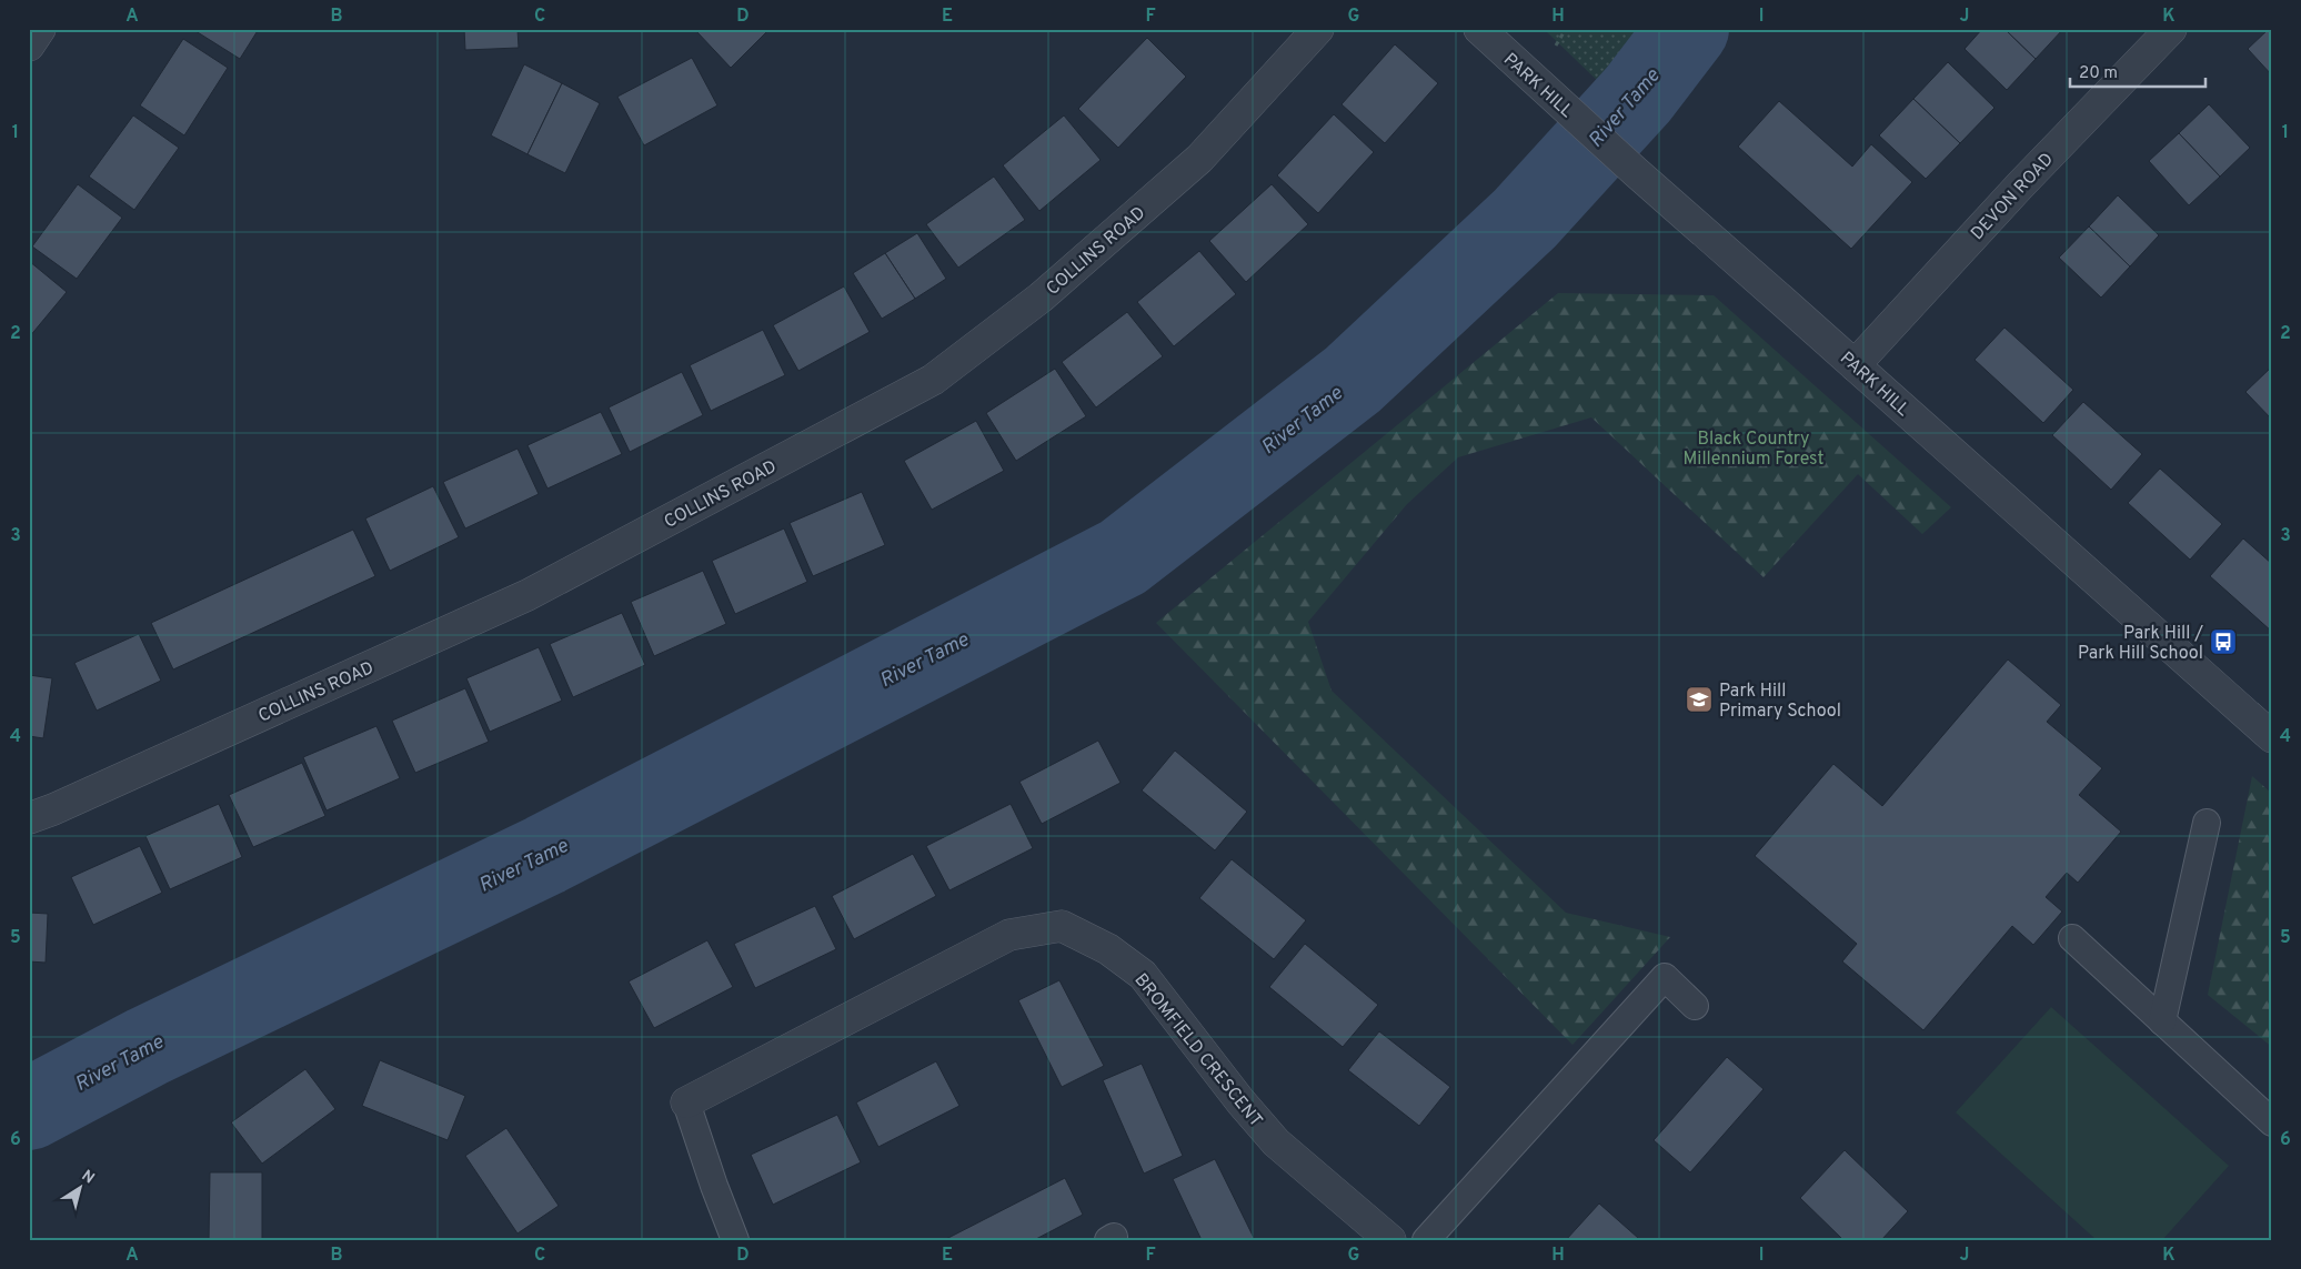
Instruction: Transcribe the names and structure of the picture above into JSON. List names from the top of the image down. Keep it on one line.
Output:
{"streets":{"street":["PARK HILL","DEVON ROAD","COLLINS ROAD","BROMFIELD CRESCENT"]},"crossings":[["PARK HILL","DEVON ROAD"]],"water":["River Tame"],"parks":["Black Country Millennium Forest"],"places":{"bus stop":["Park Hill / Park Hill School"],"school or university":["Park Hill Primary School"]},"scale_bar":"20 m","north":"top right","grid":{"columns":["A","B","C","D","E","F","G","H","I","J","K"],"rows":["1","2","3","4","5","6"]}}
